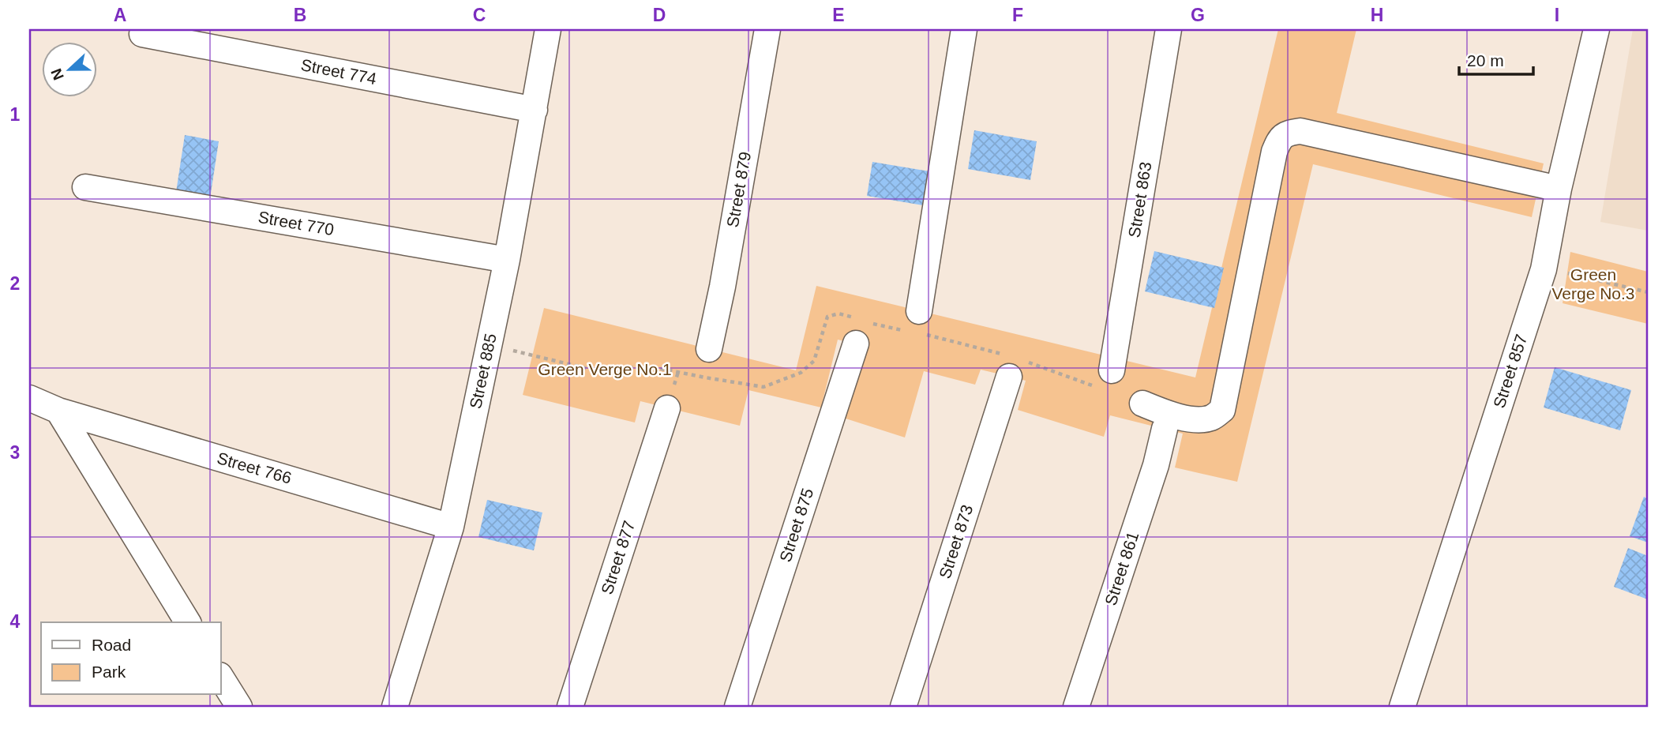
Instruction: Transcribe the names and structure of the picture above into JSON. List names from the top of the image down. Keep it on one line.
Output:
{"streets":{"street":["Street 774","Street 879","Street 863","Street 770","Street 885","Street 857","Street 766","Street 875","Street 873","Street 877","Street 861"]},"crossings":[["Street 774","Street 885"],["Street 770","Street 885"],["Street 885","Street 766"]],"parks":["Green Verge No.3","Green Verge No.1"],"legend":["Road","Park"],"scale_bar":"20 m","north":"left","grid":{"columns":["A","B","C","D","E","F","G","H","I"],"rows":["1","2","3","4"]}}
